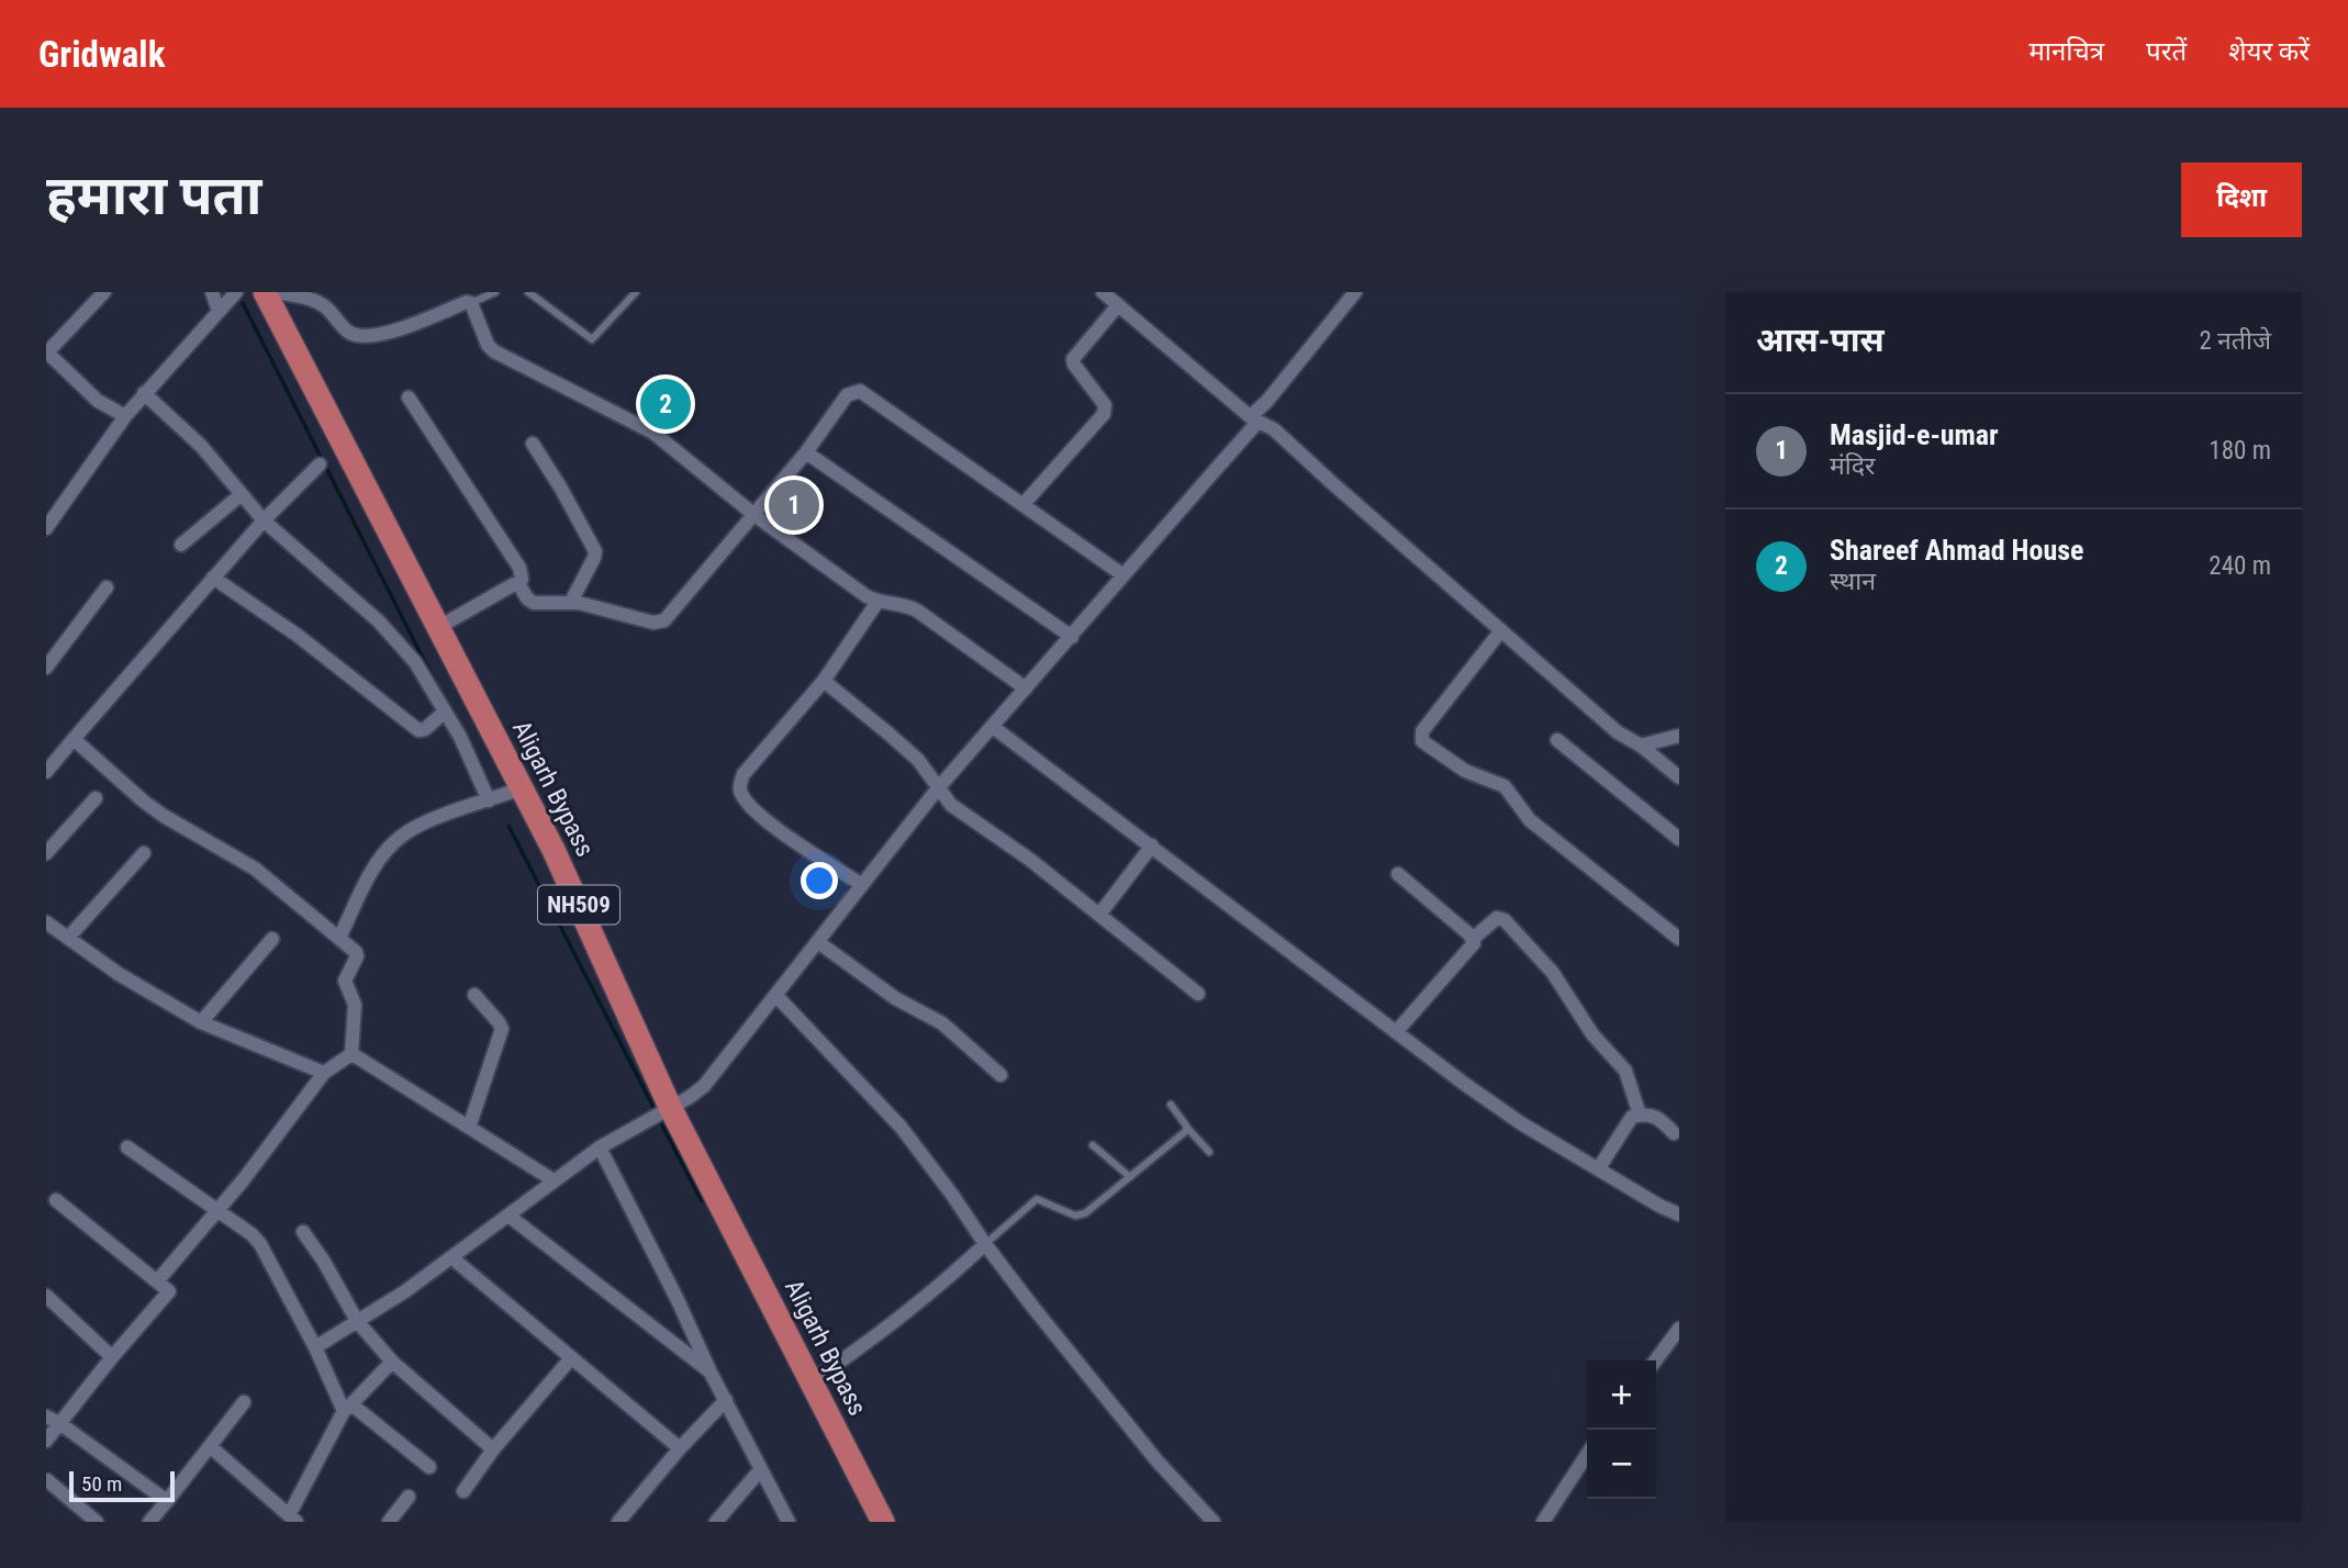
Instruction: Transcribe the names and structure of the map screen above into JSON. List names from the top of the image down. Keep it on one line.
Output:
{"streets":{"highway":["Aligarh Bypass","NH509"]},"scale_bar":"50 m","page":{"header":"Gridwalk","nav":["मानचित्र","परतें","शेयर करें"],"buttons":"दिशा","title":"हमारा पता","heading":["आस-पास","2 नतीजे"],"pins":["2","1"],"list":[{"mark":"1","name":"Masjid-e-umar","note":"मंदिर","value":"180 m"},{"mark":"2","name":"Shareef Ahmad House","note":"स्थान","value":"240 m"}],"map_buttons":["+","−"],"scale":"50 m"}}
